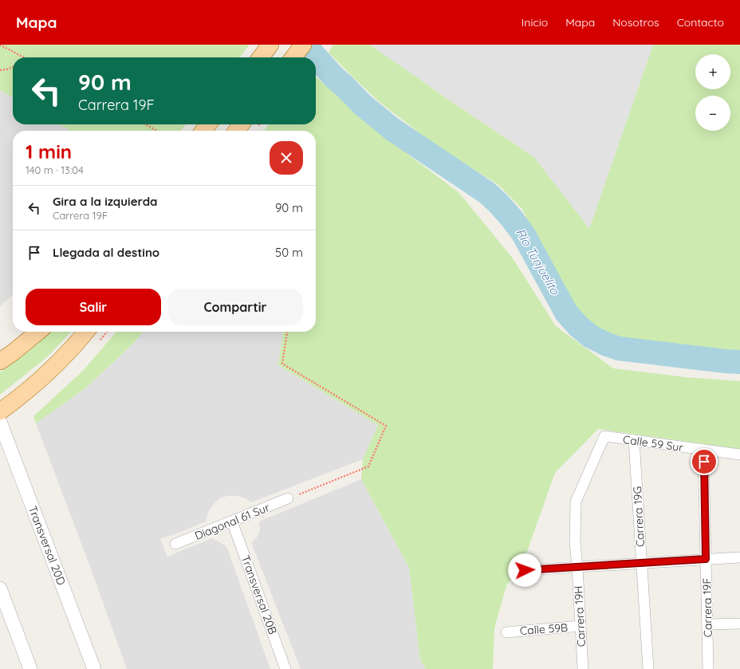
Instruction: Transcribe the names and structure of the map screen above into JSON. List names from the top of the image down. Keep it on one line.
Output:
{"streets":{"street":["Calle 59 Sur","Carrera 19G","Diagonal 61 Sur","Transversal 20D","Transversal 20B","Carrera 19F","Carrera 19H","Calle 59B"]},"crossings":[["Calle 59 Sur","Carrera 19G"],["Calle 59 Sur","Carrera 19F"],["Calle 59 Sur","Carrera 19H"],["Diagonal 61 Sur","Transversal 20B"],["Carrera 19H","Calle 59B"]],"water":["Río Tunjuelito"],"page":{"header":"Mapa","nav":["Inicio","Mapa","Nosotros","Contacto"],"map_buttons":["+","−"],"turn":["90 m","Carrera 19F"],"heading":["1 min","140 m · 13:04"],"list":[{"name":"Gira a la izquierda","note":"Carrera 19F","value":"90 m"},{"name":"Llegada al destino","value":"50 m"}],"buttons":["Salir","Compartir"]}}
